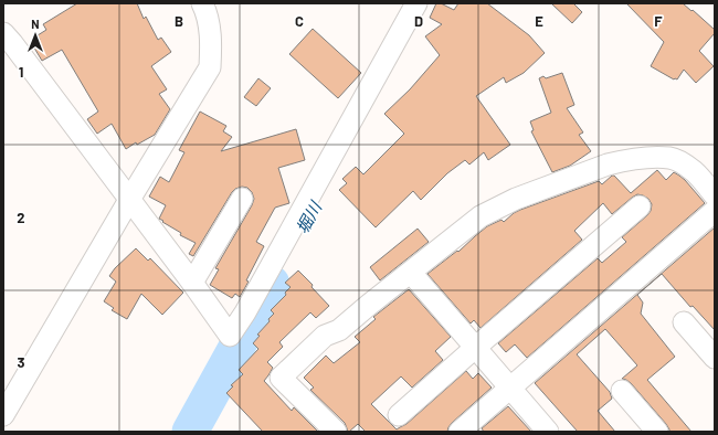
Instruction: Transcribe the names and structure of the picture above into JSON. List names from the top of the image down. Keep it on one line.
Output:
{"water":["堀川"],"north":"top","grid":{"columns":["B","C","D","E","F"],"rows":["1","2","3"]}}
